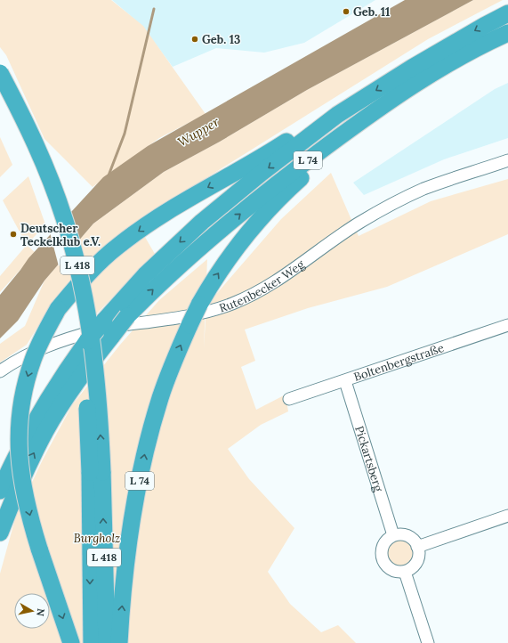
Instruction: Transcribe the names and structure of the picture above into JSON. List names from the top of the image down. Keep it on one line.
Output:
{"streets":{"highway":["L 74","L 418"],"street":["Rutenbecker Weg","Boltenbergstraße","Pickartsberg"]},"crossings":[["L 74","L 418"],["Boltenbergstraße","Pickartsberg"]],"water":["Wupper"],"parks":["Burgholz"],"places":["Geb. 11","Geb. 13","Deutscher Teckelklub e.V."],"north":"right"}
